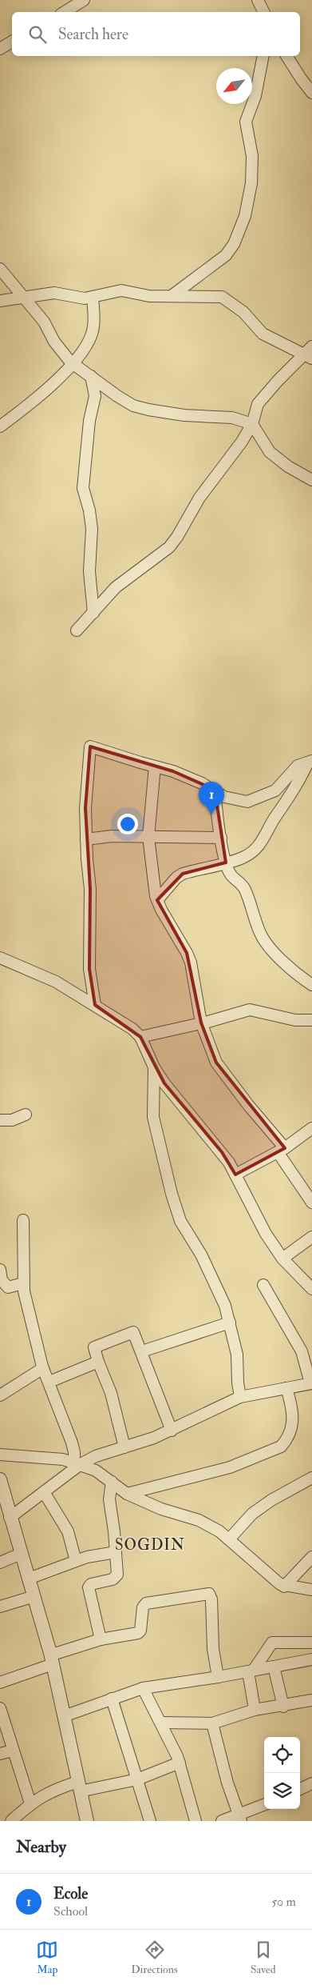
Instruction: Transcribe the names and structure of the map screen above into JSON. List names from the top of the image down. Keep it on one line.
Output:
{"districts":["SOGDIN"],"north":"bottom left","page":{"search":"Search here","pins":"1","heading":"Nearby","list":[{"mark":"1","name":"Ecole","note":"School","value":"50 m"}],"nav":["Map","Directions","Saved"]}}
